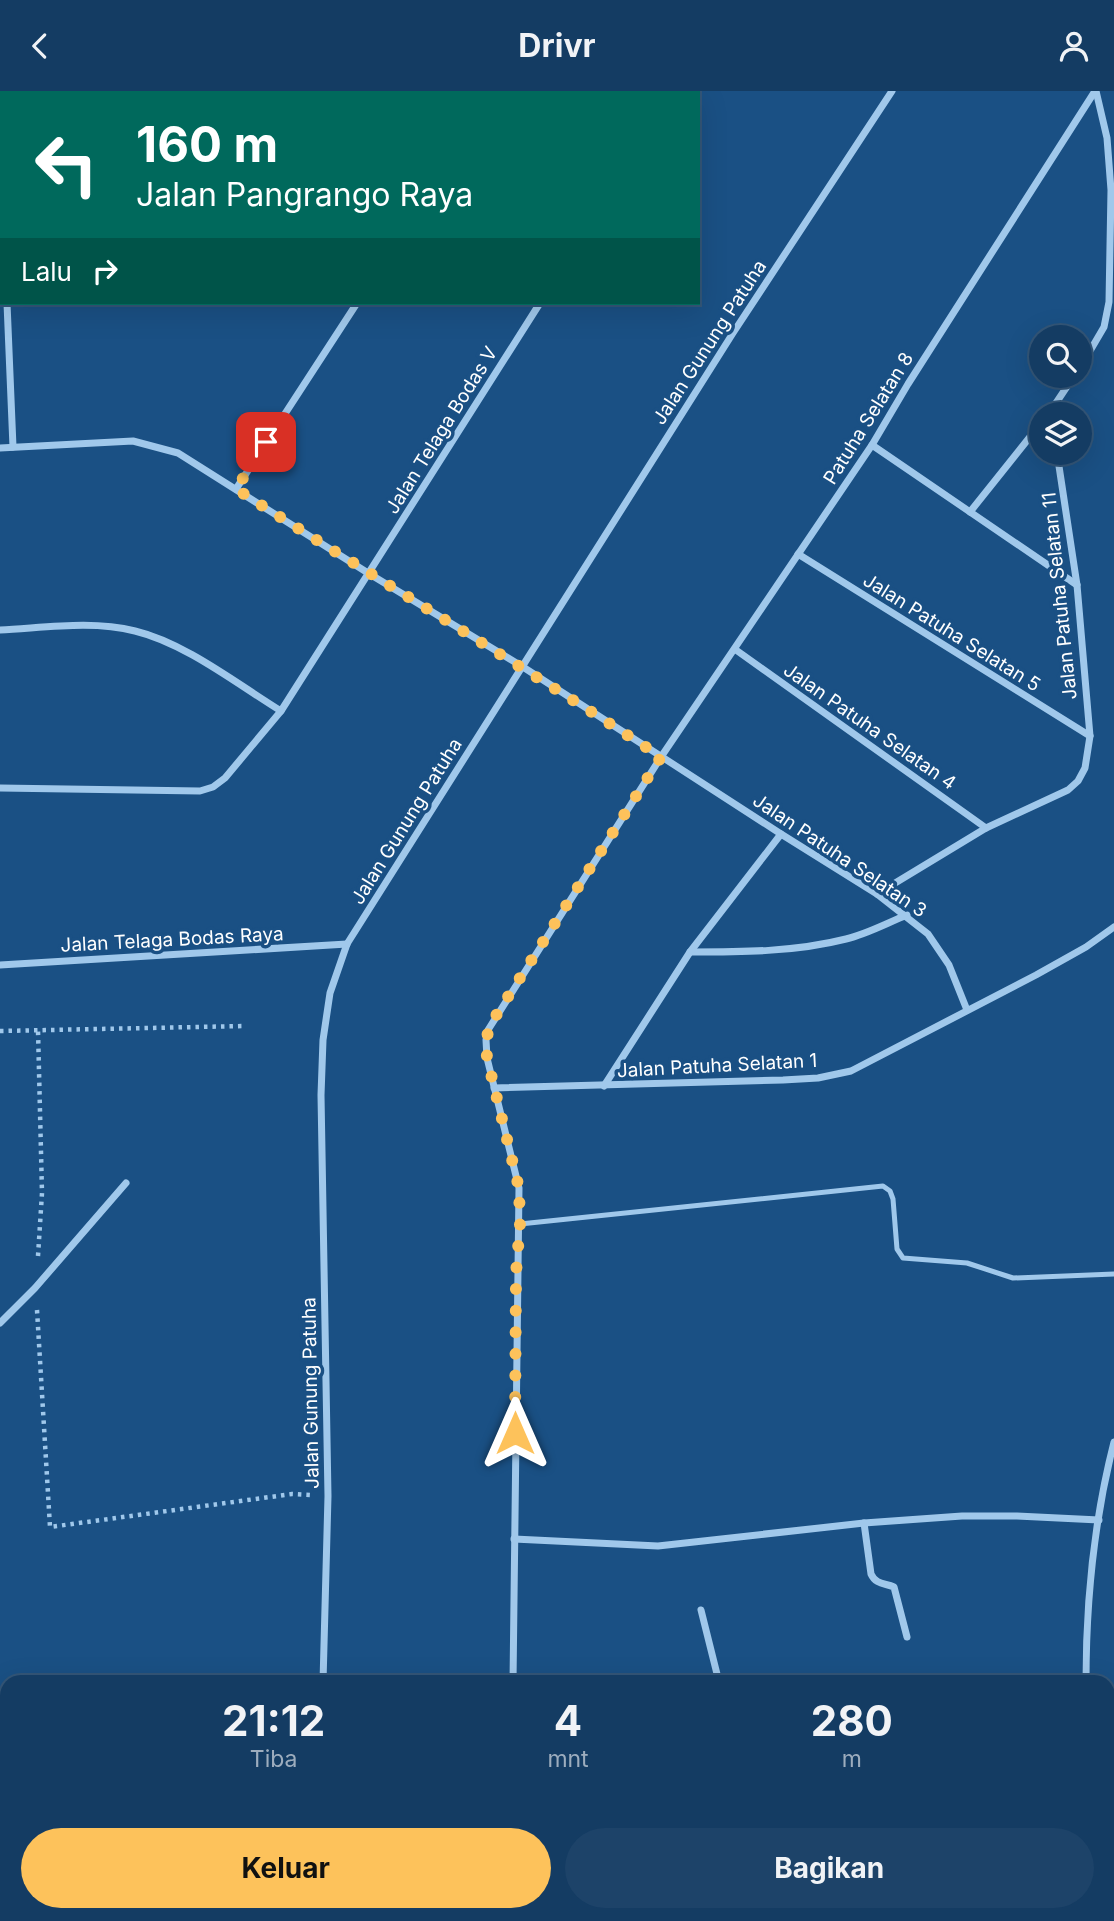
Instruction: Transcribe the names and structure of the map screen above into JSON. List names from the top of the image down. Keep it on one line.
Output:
{"streets":{"street":["Jalan Gunung Patuha","Patuha Selatan 8","Jalan Telaga Bodas V","Jalan Patuha Selatan 11","Jalan Patuha Selatan 5","Jalan Patuha Selatan 4","Jalan Patuha Selatan 3","Jalan Telaga Bodas Raya","Jalan Patuha Selatan 1"]},"crossings":[["Jalan Gunung Patuha","Jalan Patuha Selatan 3"],["Jalan Gunung Patuha","Jalan Telaga Bodas Raya"],["Patuha Selatan 8","Jalan Patuha Selatan 5"],["Patuha Selatan 8","Jalan Patuha Selatan 4"],["Patuha Selatan 8","Jalan Patuha Selatan 3"],["Patuha Selatan 8","Jalan Patuha Selatan 1"],["Jalan Telaga Bodas V","Jalan Patuha Selatan 3"],["Jalan Patuha Selatan 11","Jalan Patuha Selatan 5"],["Jalan Patuha Selatan 11","Jalan Patuha Selatan 4"],["Jalan Patuha Selatan 11","Jalan Patuha Selatan 3"],["Jalan Patuha Selatan 3","Jalan Patuha Selatan 1"]],"page":{"header":"Drivr","turn":["160 m","Jalan Pangrango Raya"],"then":"Lalu","eta":["21:12","Tiba","4","mnt","280","m"],"buttons":["Keluar","Bagikan"]}}
